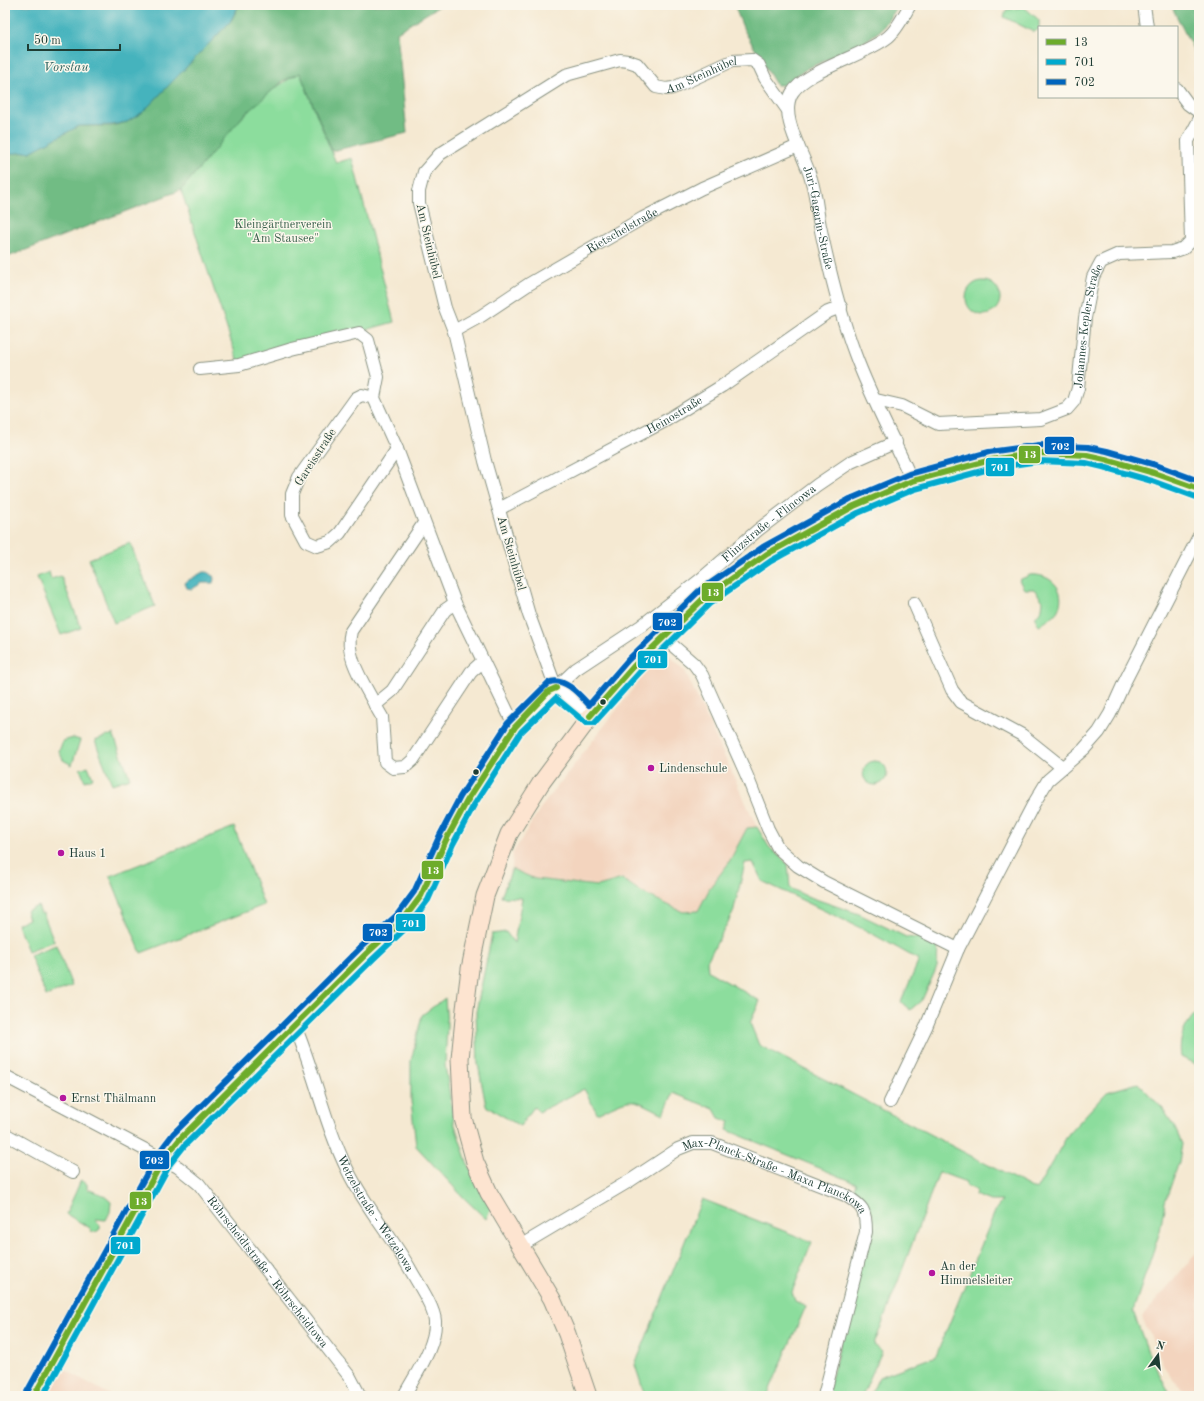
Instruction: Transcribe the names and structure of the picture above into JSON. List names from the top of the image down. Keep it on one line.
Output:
{"streets":{"street":["Am Steinhübel","Juri-Gagarin-Straße","Rietschelstraße","Johannes-Kepler-Straße","Heinostraße","Gareisstraße","Flinzstraße - Flincowa","Max-Planck-Straße - Maxa Planckowa","Wetzelstraße - Wetzelowa","Röhrscheidtstraße - Röhrscheidtowa"]},"crossings":[["Am Steinhübel","Juri-Gagarin-Straße"],["Am Steinhübel","Rietschelstraße"],["Am Steinhübel","Heinostraße"],["Am Steinhübel","Flinzstraße - Flincowa"],["Juri-Gagarin-Straße","Rietschelstraße"],["Juri-Gagarin-Straße","Johannes-Kepler-Straße"],["Juri-Gagarin-Straße","Heinostraße"],["Juri-Gagarin-Straße","Flinzstraße - Flincowa"],["Flinzstraße - Flincowa","Wetzelstraße - Wetzelowa"],["Flinzstraße - Flincowa","Röhrscheidtstraße - Röhrscheidtowa"]],"water":["Vorstau"],"parks":["Kleingärtnerverein \"Am Stausee\""],"places":["Lindenschule","Haus 1","Ernst Thälmann","An der Himmelsleiter"],"lines":["transit line 702","transit line 13","transit line 701"],"legend":["13","701","702"],"scale_bar":"50 m","north":"top"}
